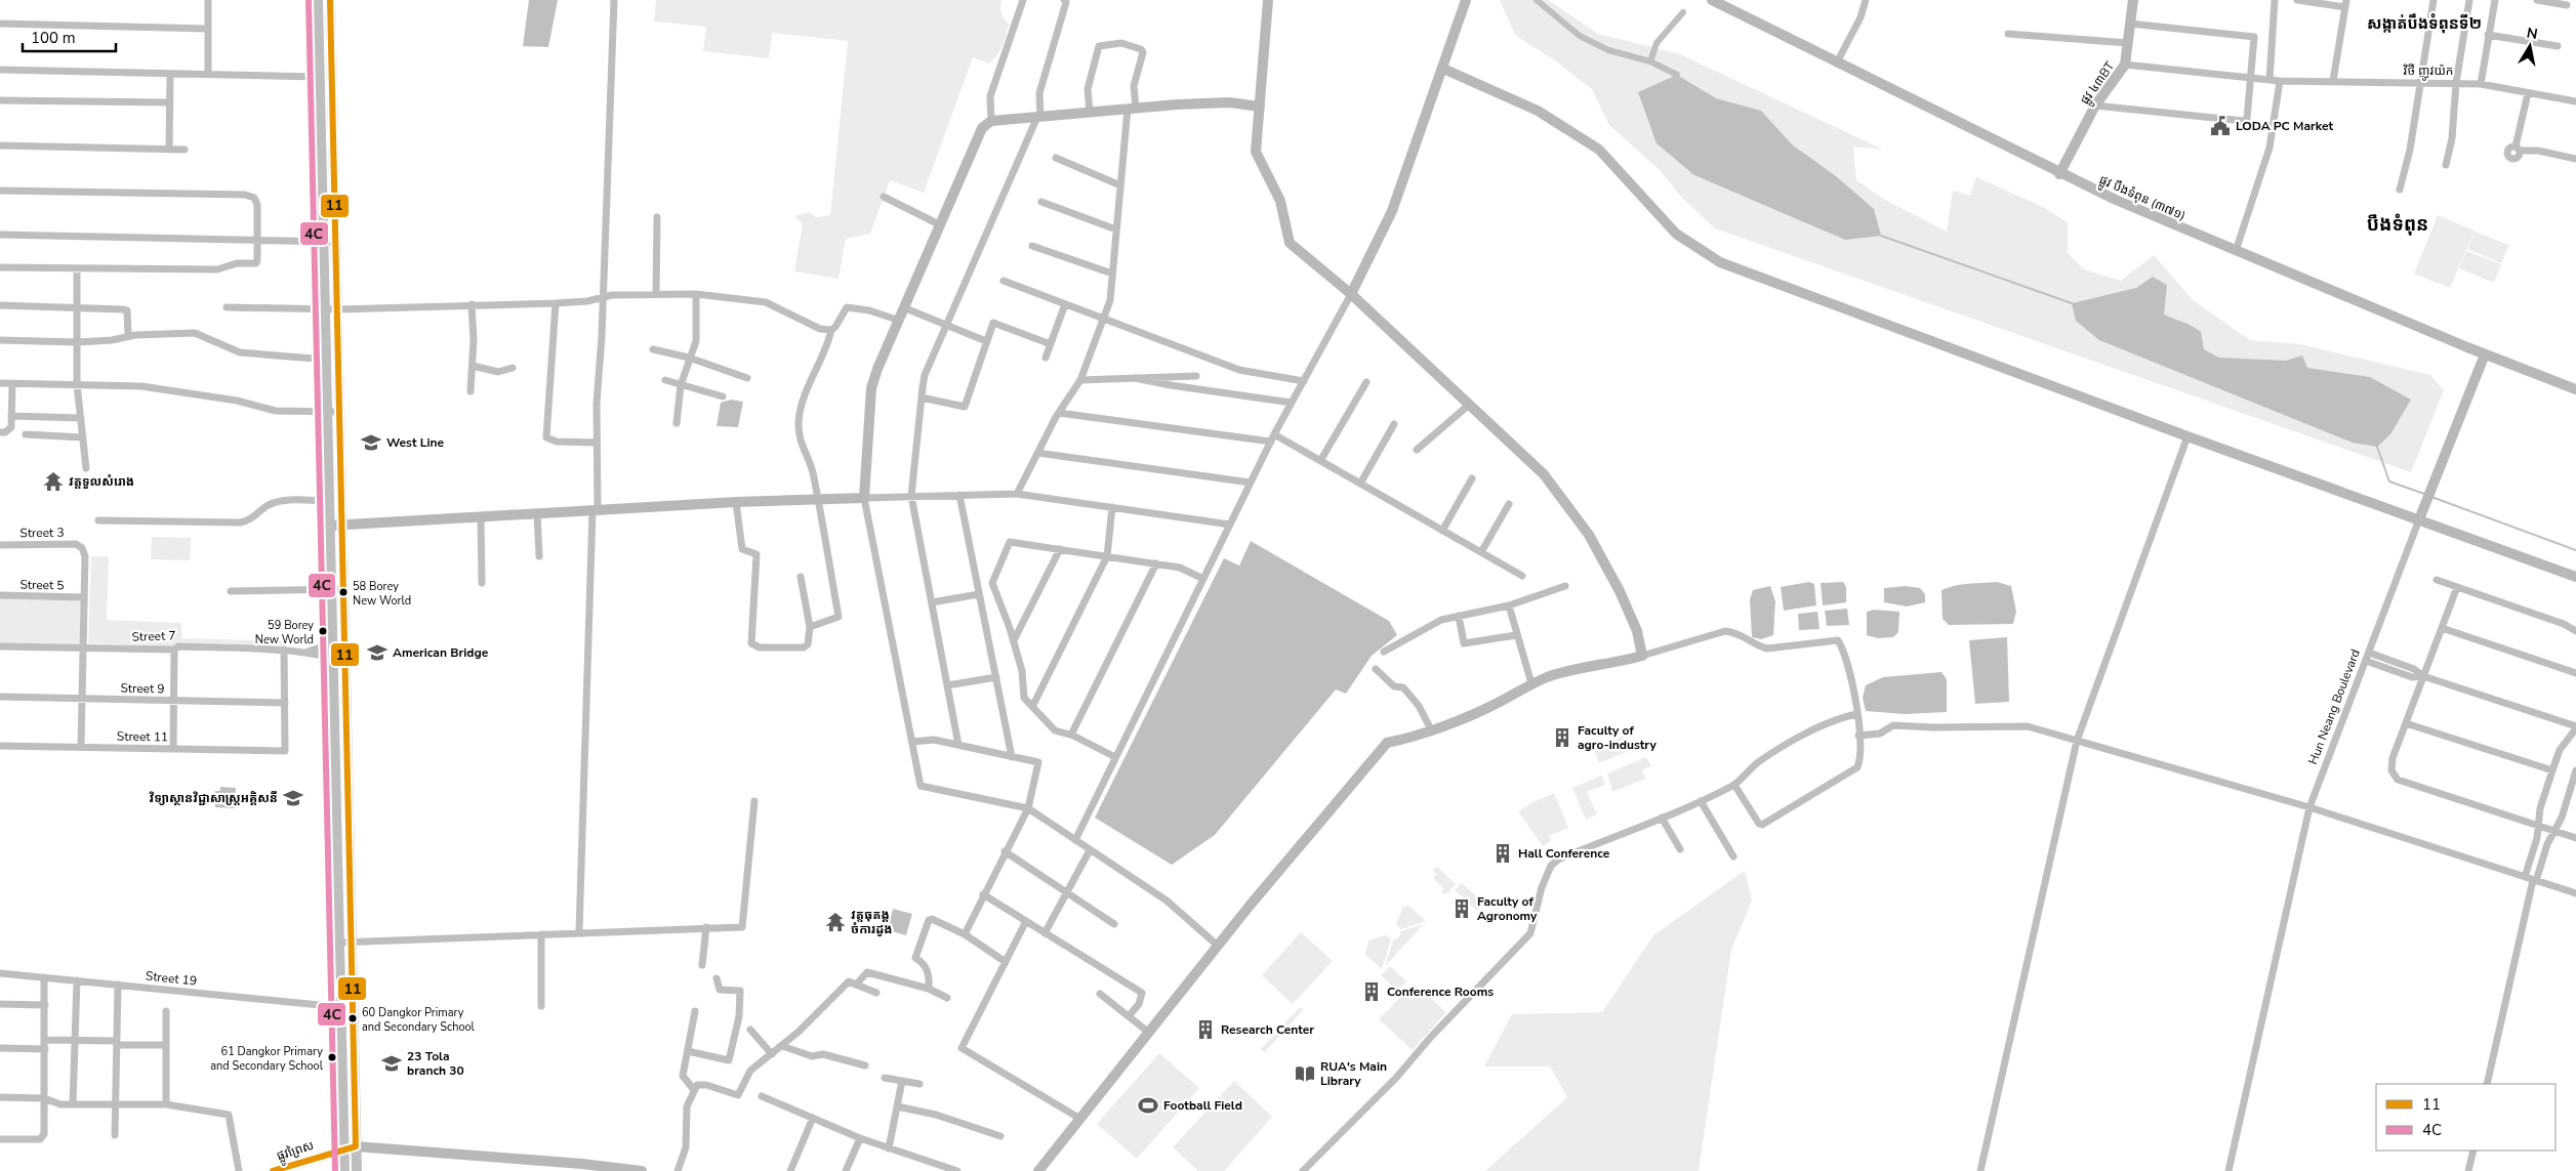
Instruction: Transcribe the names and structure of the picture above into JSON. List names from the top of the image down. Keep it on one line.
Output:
{"streets":{"street":["វិថី ញូវយ៉ក","ផ្លូវ ៤៣BT","ផ្លូវ បឹងទំពុន (៣៧១)","Street 3","Street 5","Street 7","Street 9","Hun Neang Boulevard","Street 11","Street 19","ផ្លូវព្រៃស"]},"crossings":[["វិថី ញូវយ៉ក","ផ្លូវ ៤៣BT"],["ផ្លូវ ៤៣BT","ផ្លូវ បឹងទំពុន (៣៧១)"],["ផ្លូវ បឹងទំពុន (៣៧១)","Hun Neang Boulevard"],["Street 3","Street 5"],["Street 9","Street 11"]],"districts":["សង្កាត់បឹងទំពុនទី២","បឹងទំពុន"],"places":{"public building":["LODA PC Market"],"school or university":["West Line","American Bridge","វិទ្យាស្ថានវិជ្ជាសាស្រ្តអគ្គិសនី","23 Tola branch 30"],"temple":["វត្តទួលសំរោង","វត្តធុតង្គ ចំការដូង"],"other":["58 Borey New World","59 Borey New World","60 Dangkor Primary and Secondary School","61 Dangkor Primary and Secondary School"],"building":["Faculty of agro-industry","Hall Conference","Faculty of Agronomy","Conference Rooms","Research Center"],"library":["RUA's Main Library"],"sports":["Football Field"]},"lines":["transit line 11","transit line 4C"],"legend":["11","4C"],"scale_bar":"100 m","north":"top"}
